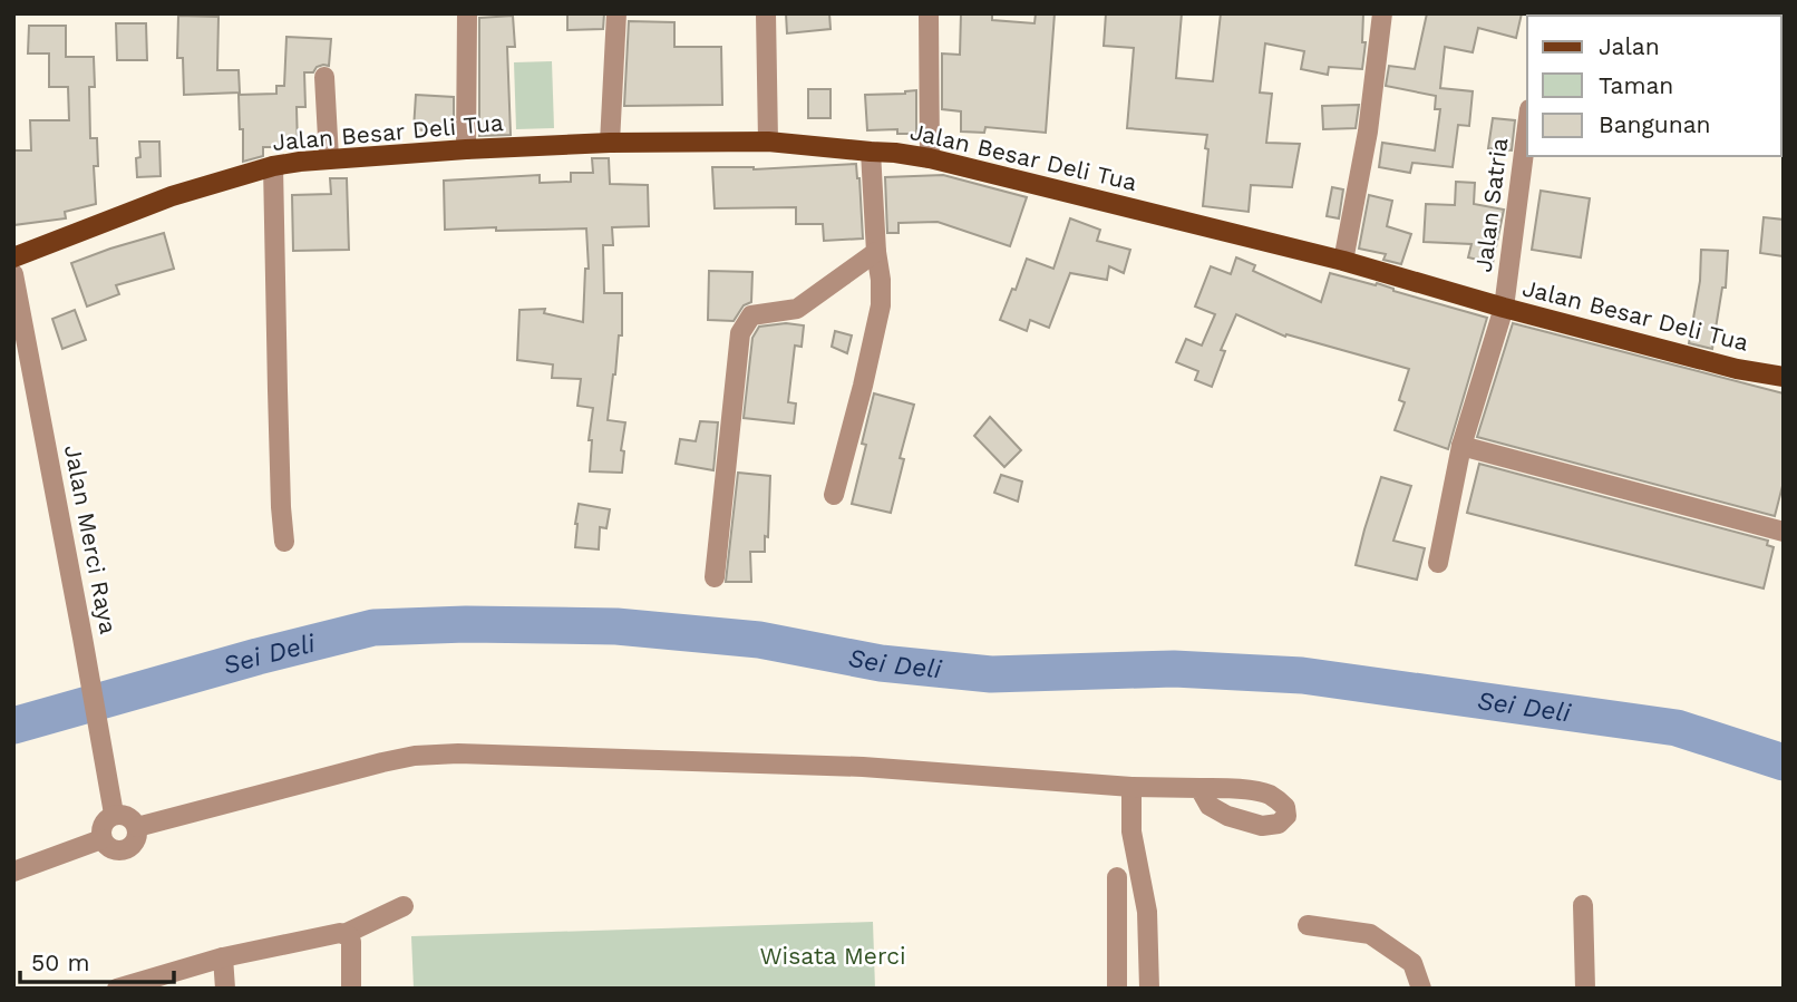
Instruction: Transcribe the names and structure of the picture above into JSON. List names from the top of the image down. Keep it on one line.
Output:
{"streets":{"main road":["Jalan Besar Deli Tua"],"street":["Jalan Satria","Jalan Merci Raya"]},"crossings":[["Jalan Besar Deli Tua","Jalan Satria"]],"water":["Sei Deli"],"parks":["Wisata Merci"],"legend":["Jalan","Taman","Bangunan"],"scale_bar":"50 m"}
